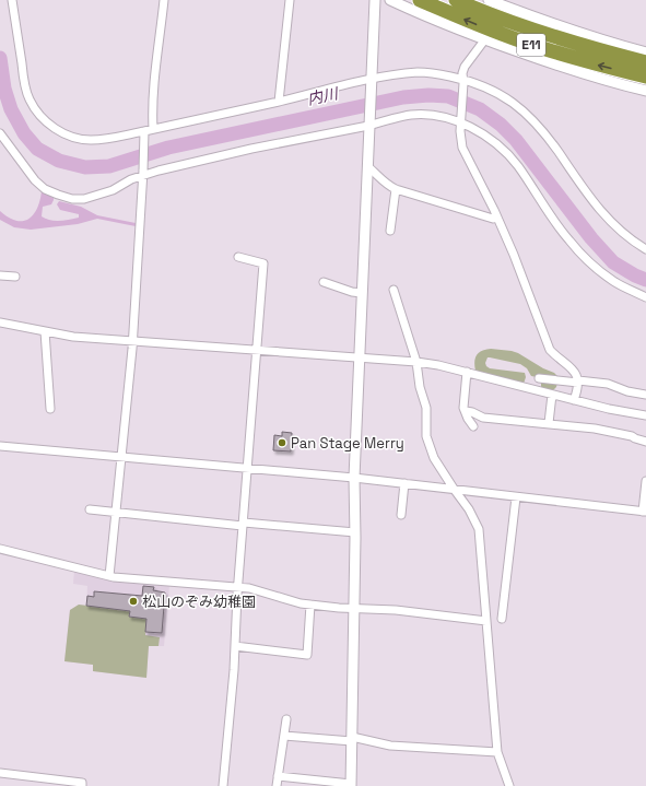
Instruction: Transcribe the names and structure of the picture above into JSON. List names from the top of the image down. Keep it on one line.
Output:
{"streets":{"highway":["E11"]},"water":["内川"],"places":["Pan Stage Merry","松山のぞみ幼稚園"]}
